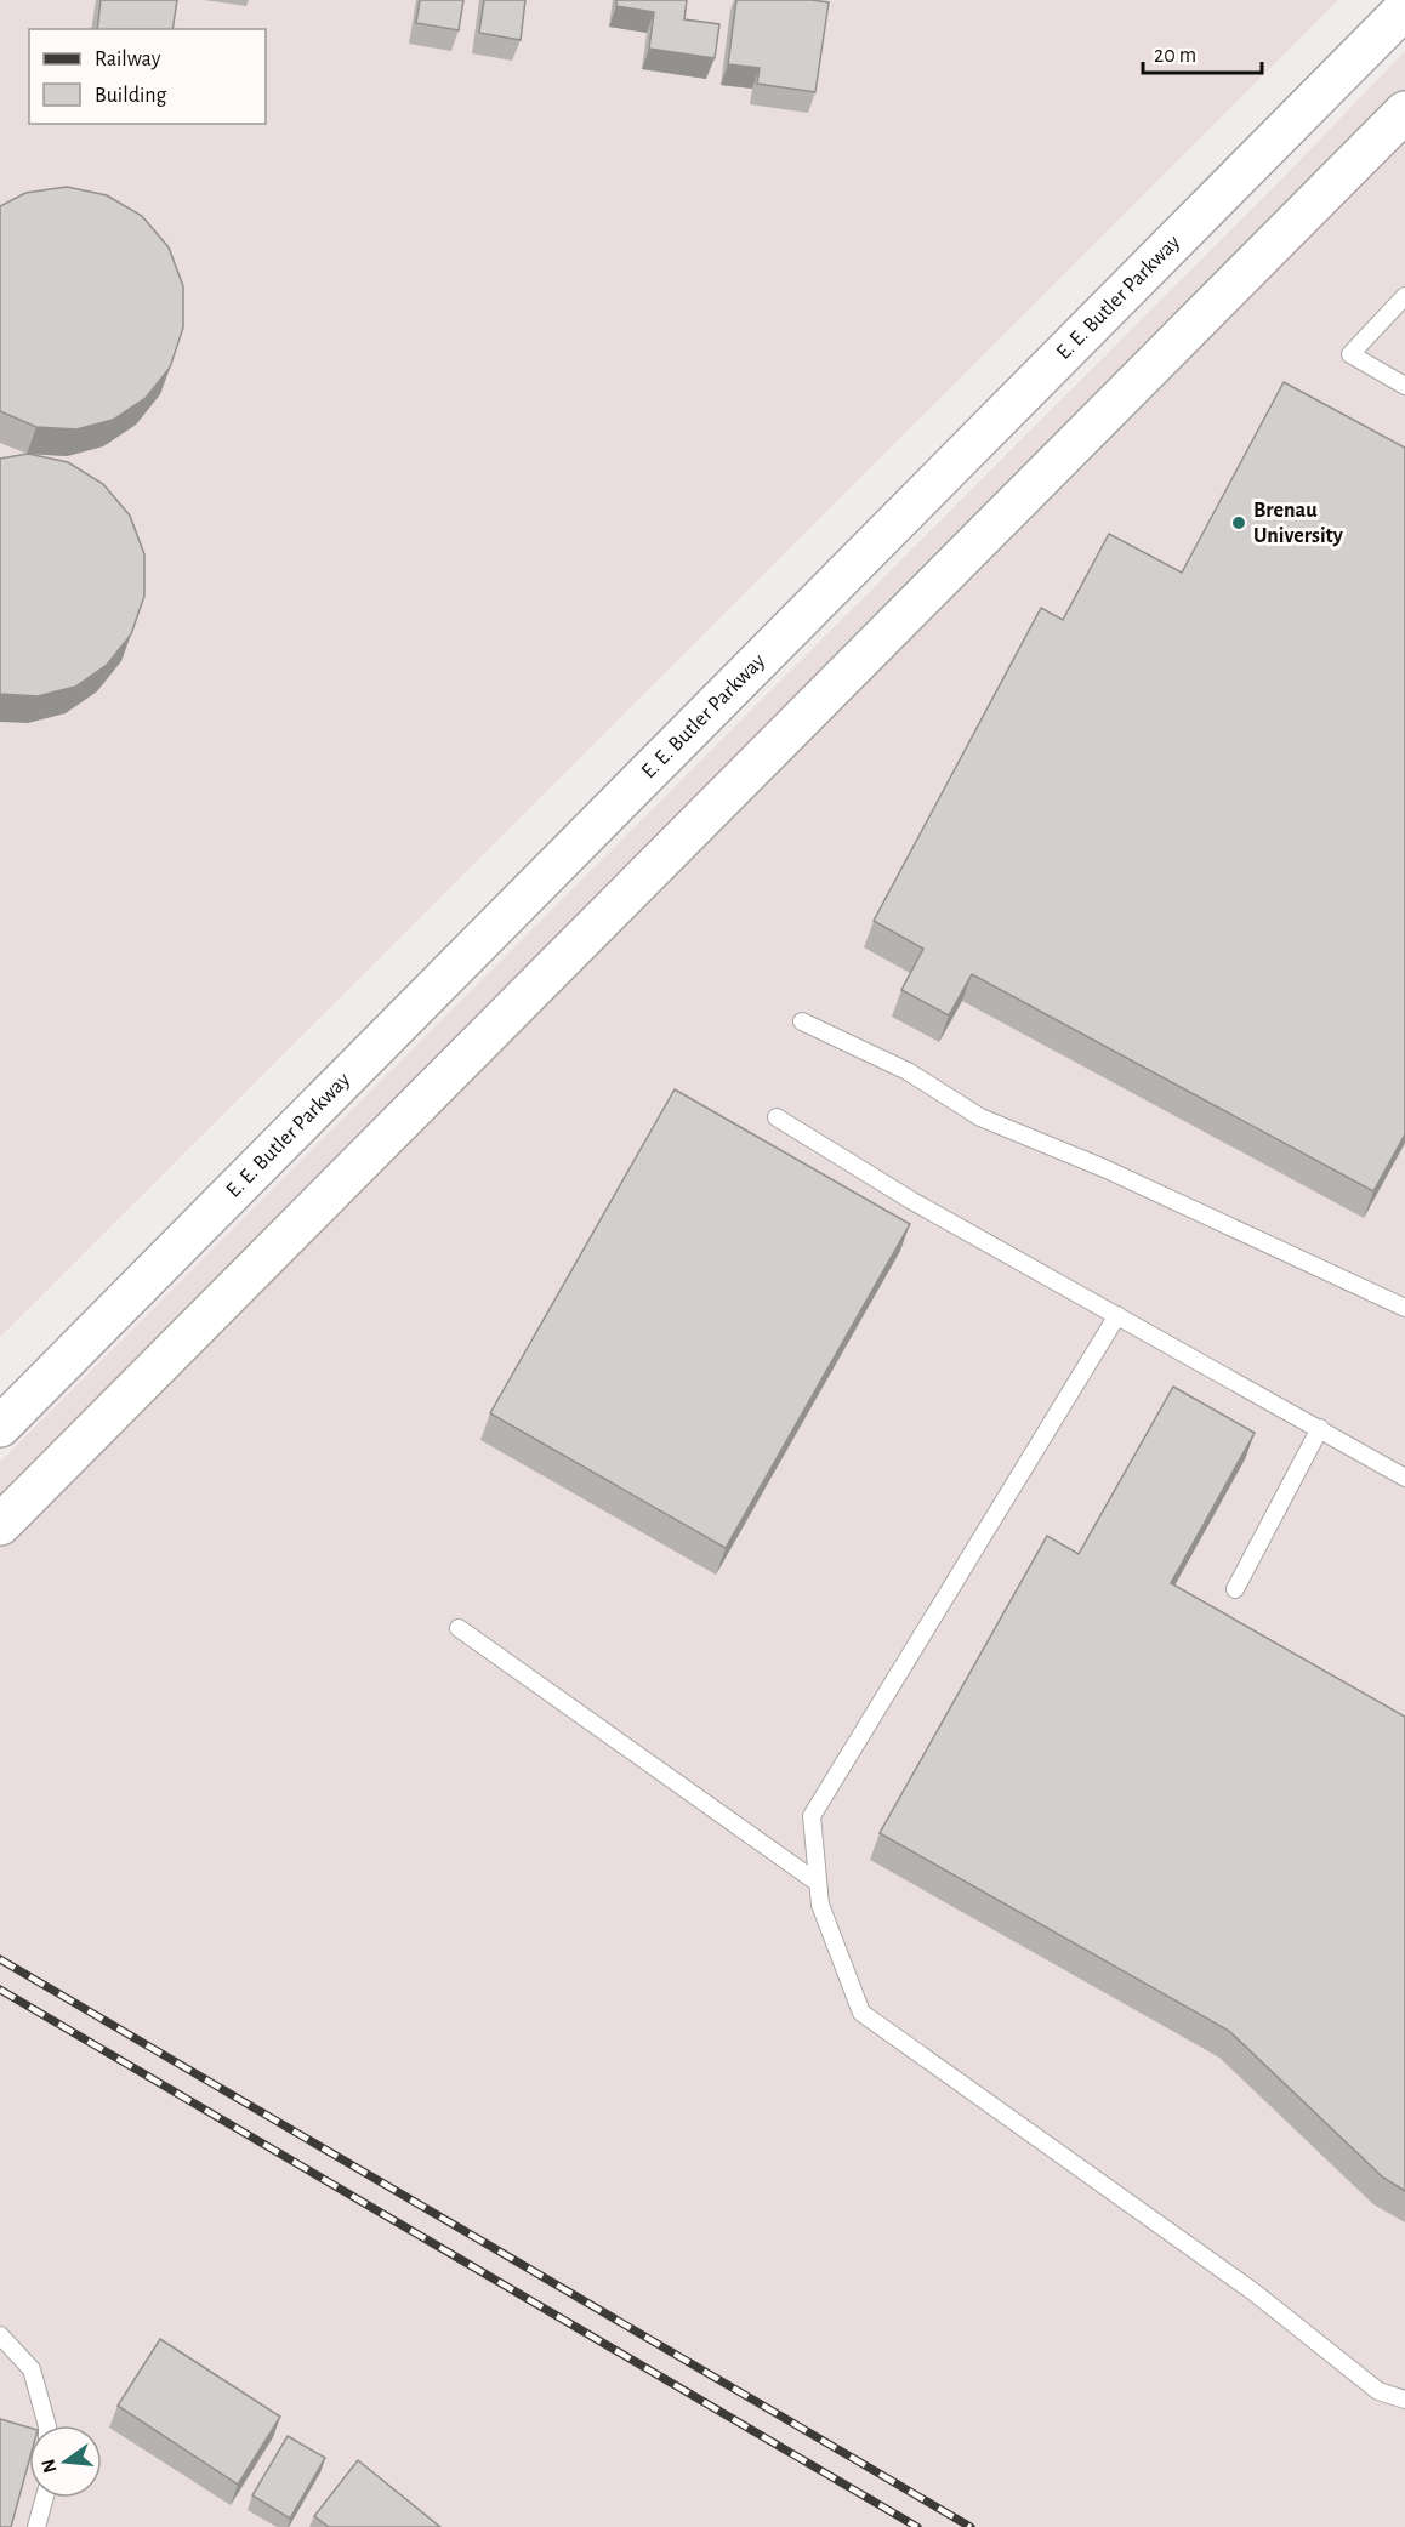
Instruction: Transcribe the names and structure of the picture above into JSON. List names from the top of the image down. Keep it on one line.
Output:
{"streets":{"highway":["E. E. Butler Parkway"]},"places":["Brenau University"],"legend":["Railway","Building"],"scale_bar":"20 m","north":"left"}
